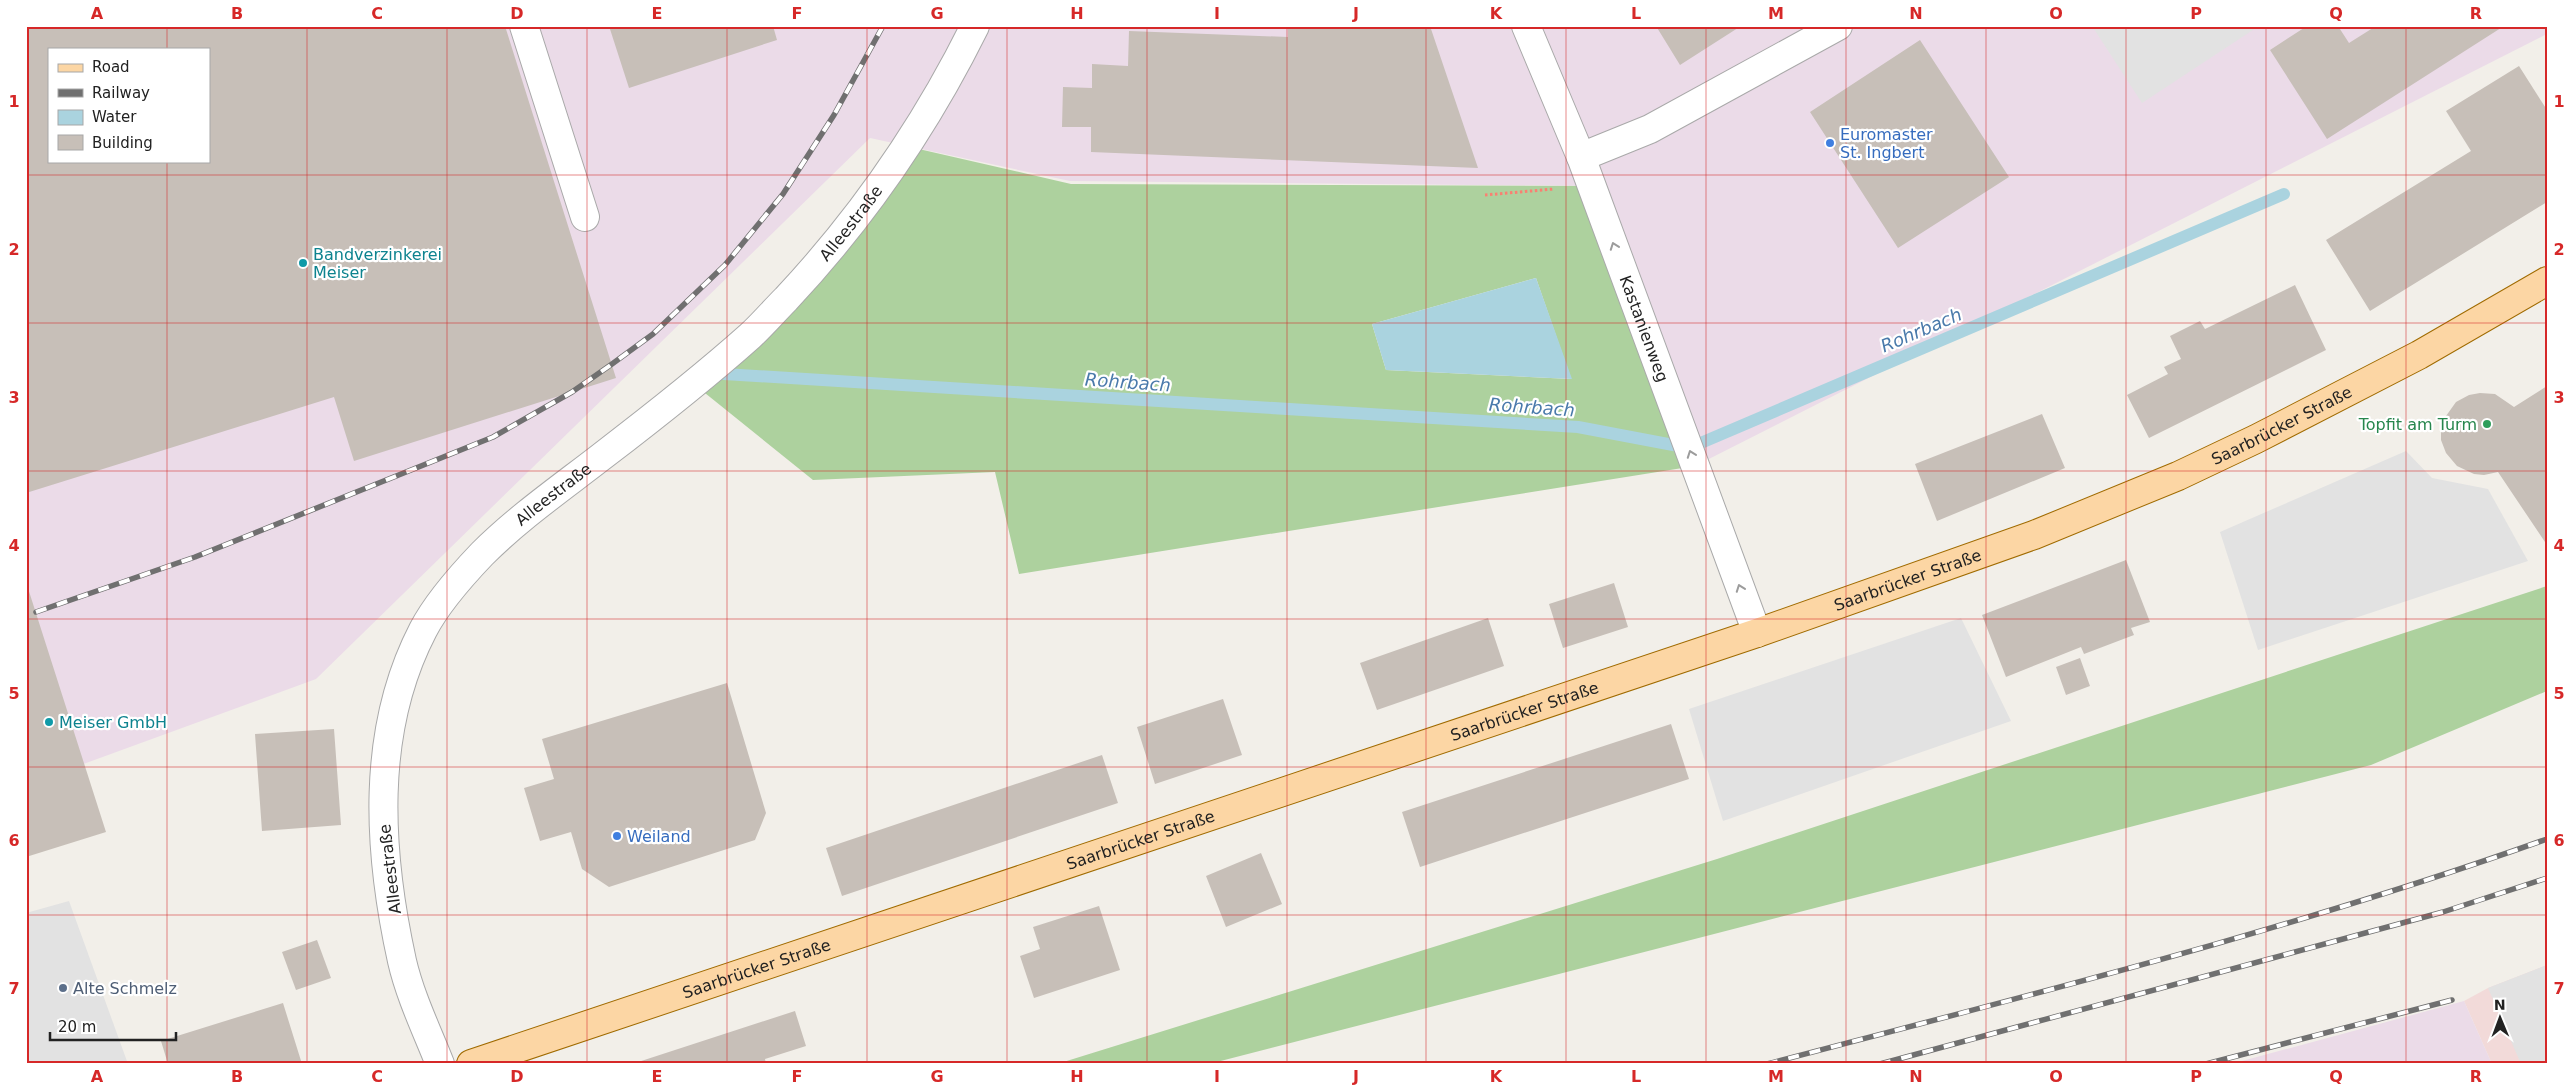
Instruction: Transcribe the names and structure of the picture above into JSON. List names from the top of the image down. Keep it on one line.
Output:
{"streets":{"main road":["Saarbrücker Straße"],"street":["Alleestraße","Kastanienweg"]},"crossings":[["Kastanienweg","Saarbrücker Straße"]],"one_way":["Kastanienweg"],"water":["Rohrbach"],"places":["Euromaster St. Ingbert","Bandverzinkerei Meiser","Topfit am Turm","Meiser GmbH","Weiland","Alte Schmelz"],"legend":["Road","Railway","Water","Building"],"scale_bar":"20 m","north":"top","grid":{"columns":["A","B","C","D","E","F","G","H","I","J","K","L","M","N","O","P","Q","R"],"rows":["1","2","3","4","5","6","7"]}}
